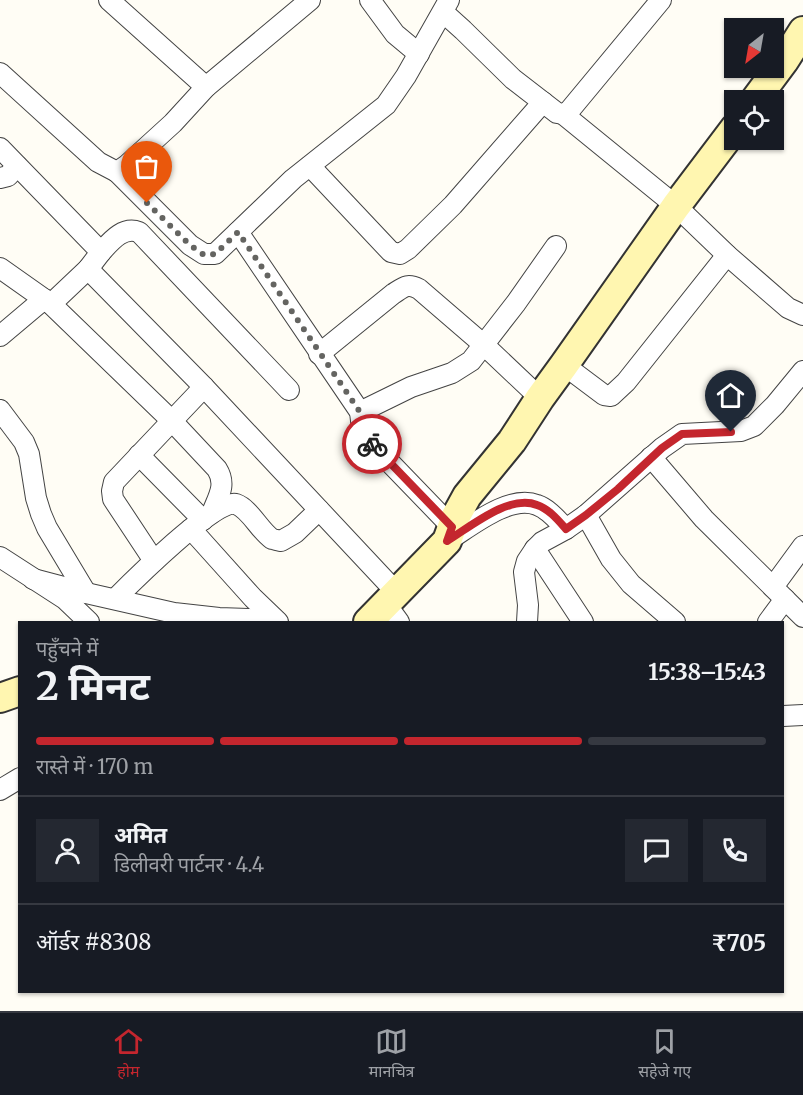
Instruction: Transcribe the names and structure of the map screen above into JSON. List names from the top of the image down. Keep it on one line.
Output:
{"north":"bottom left","page":{"heading":["2 मिनट","पहुँचने में","15:38–15:43"],"panel":["अमित","डिलीवरी पार्टनर · 4.4","ऑर्डर #8308","₹705"],"bar":"रास्ते में · 170 m","tabs":["होम","मानचित्र","सहेजे गए"]}}
